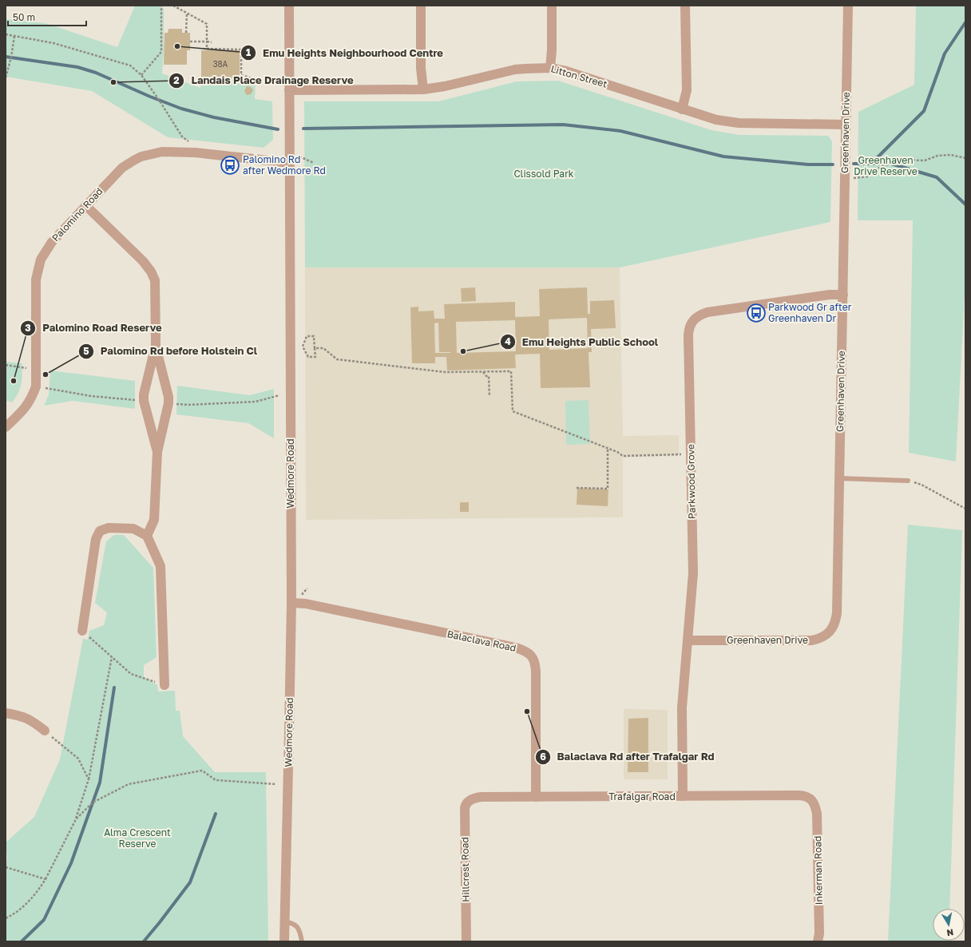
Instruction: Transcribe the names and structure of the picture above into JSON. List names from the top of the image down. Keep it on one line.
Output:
{"streets":{"street":["Litton Street","Greenhaven Drive","Palomino Road","Wedmore Road","Parkwood Grove","Balaclava Road","Trafalgar Road","Hillcrest Road","Inkerman Road"]},"crossings":[["Litton Street","Greenhaven Drive"],["Litton Street","Wedmore Road"],["Greenhaven Drive","Parkwood Grove"],["Palomino Road","Wedmore Road"],["Wedmore Road","Balaclava Road"],["Parkwood Grove","Trafalgar Road"],["Balaclava Road","Trafalgar Road"],["Trafalgar Road","Hillcrest Road"],["Trafalgar Road","Inkerman Road"]],"parks":["Greenhaven Drive Reserve","Clissold Park","Alma Crescent Reserve"],"places":{"other":["Emu Heights Neighbourhood Centre","Landais Place Drainage Reserve","Emu Heights Public School","Palomino Rd before Holstein Cl","Palomino Road Reserve","Balaclava Rd after Trafalgar Rd"],"bus stop":["Palomino Rd after Wedmore Rd","Parkwood Gr after Greenhaven Dr"]},"house_numbers":["38A"],"scale_bar":"50 m","north":"bottom"}
